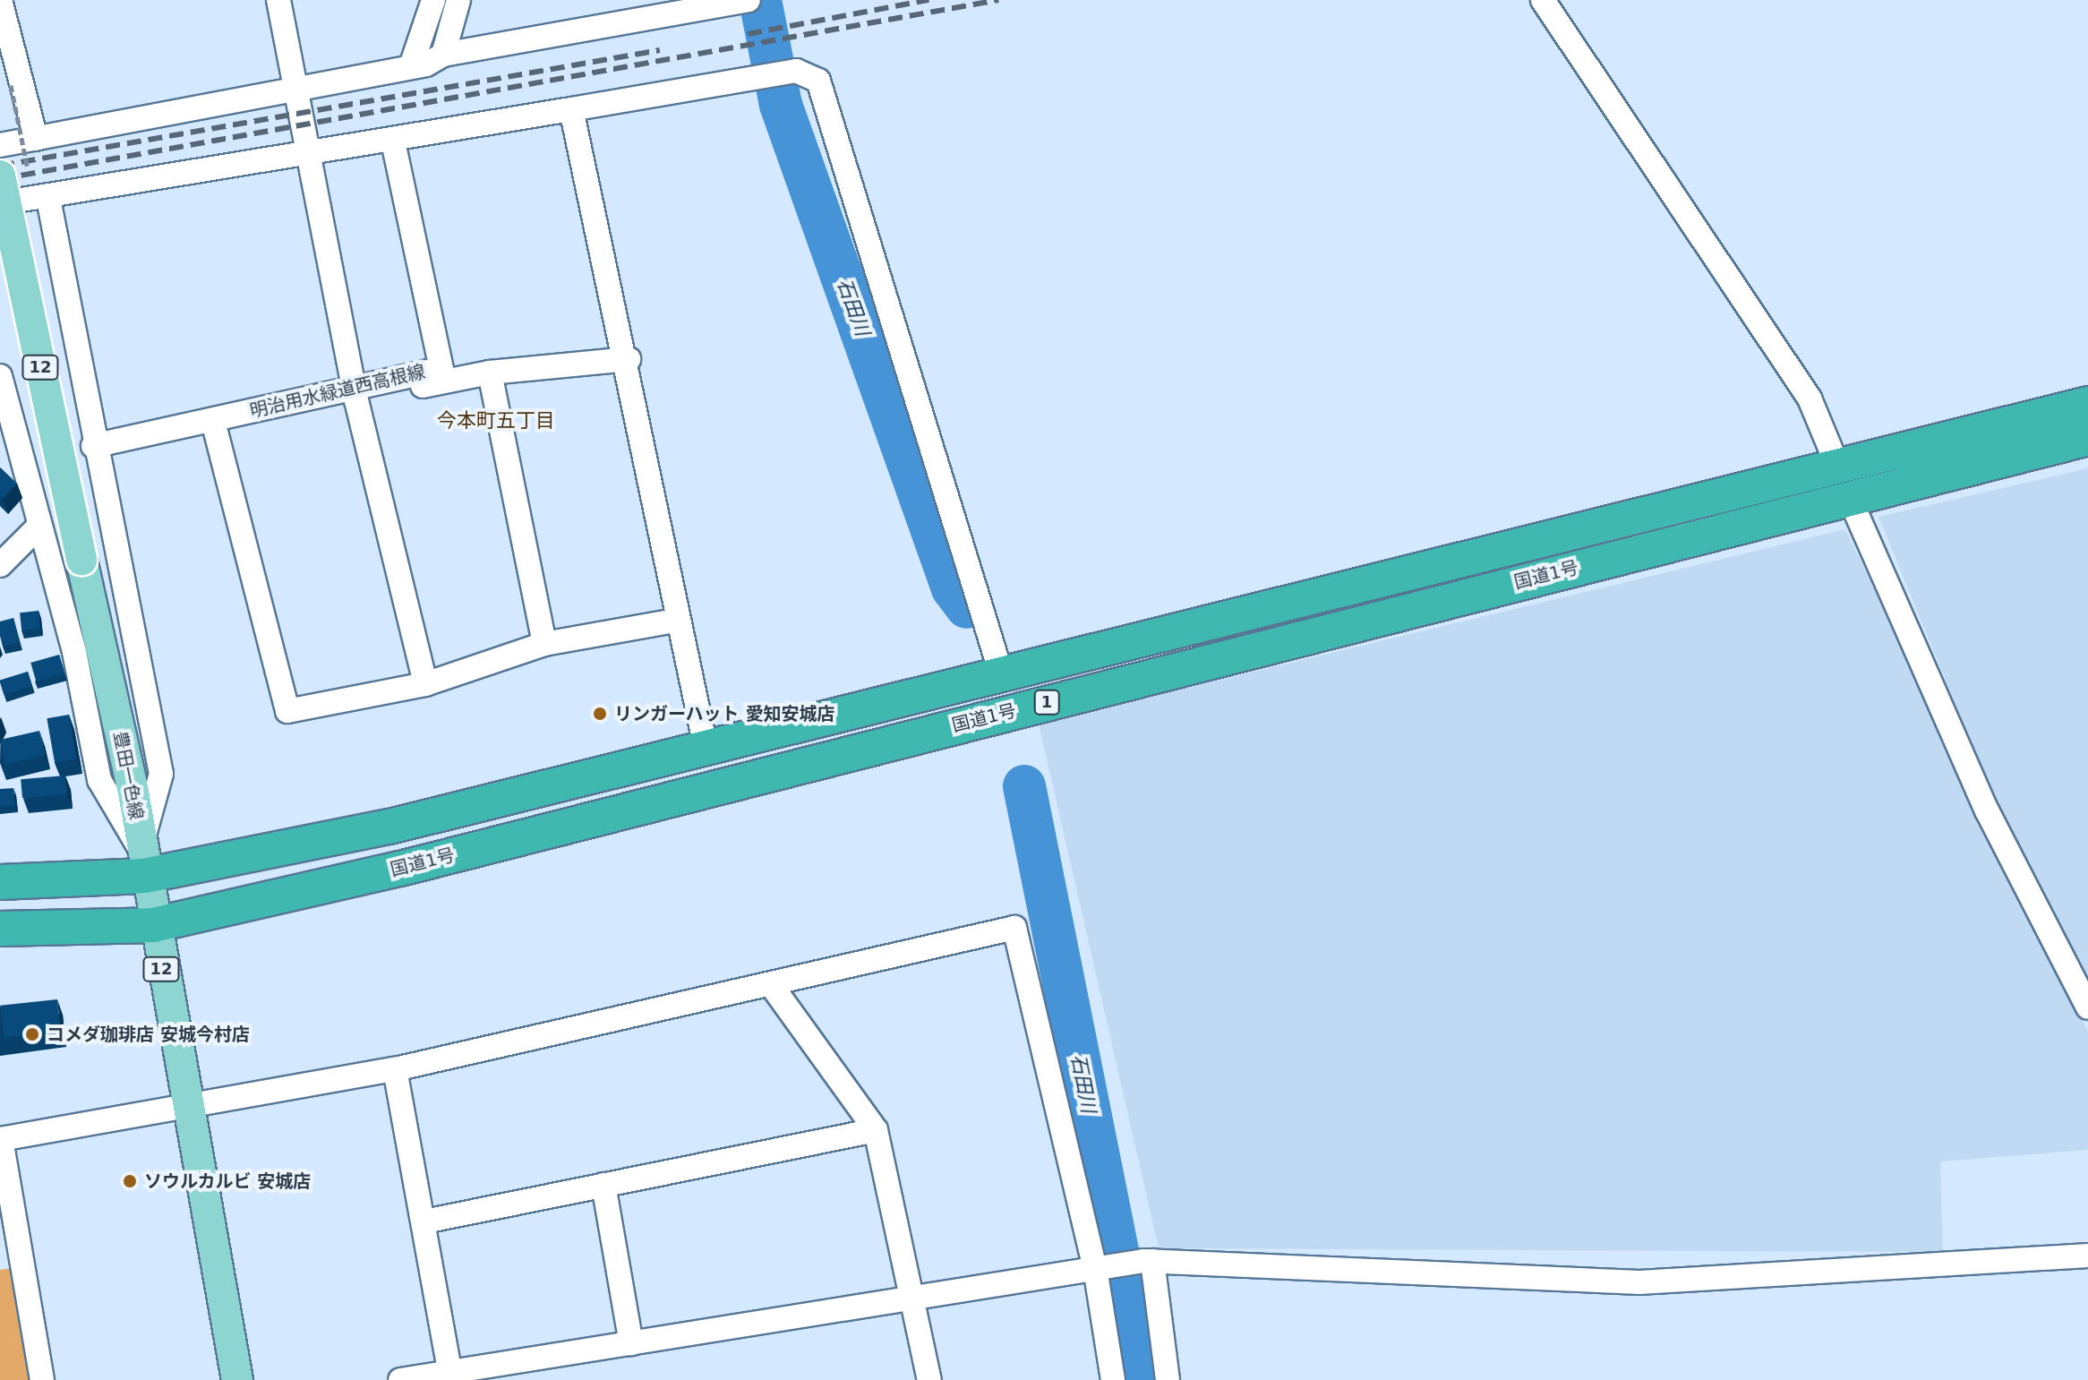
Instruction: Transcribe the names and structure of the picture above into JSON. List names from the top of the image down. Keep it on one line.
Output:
{"streets":{"highway":["国道1号","1"],"main road":["12","豊田一色線"],"street":["明治用水緑道西高根線"]},"crossings":[["国道1号","豊田一色線"]],"districts":["今本町五丁目"],"water":["石田川"],"places":["リンガーハット 愛知安城店","コメダ珈琲店 安城今村店","ソウルカルビ 安城店"]}
